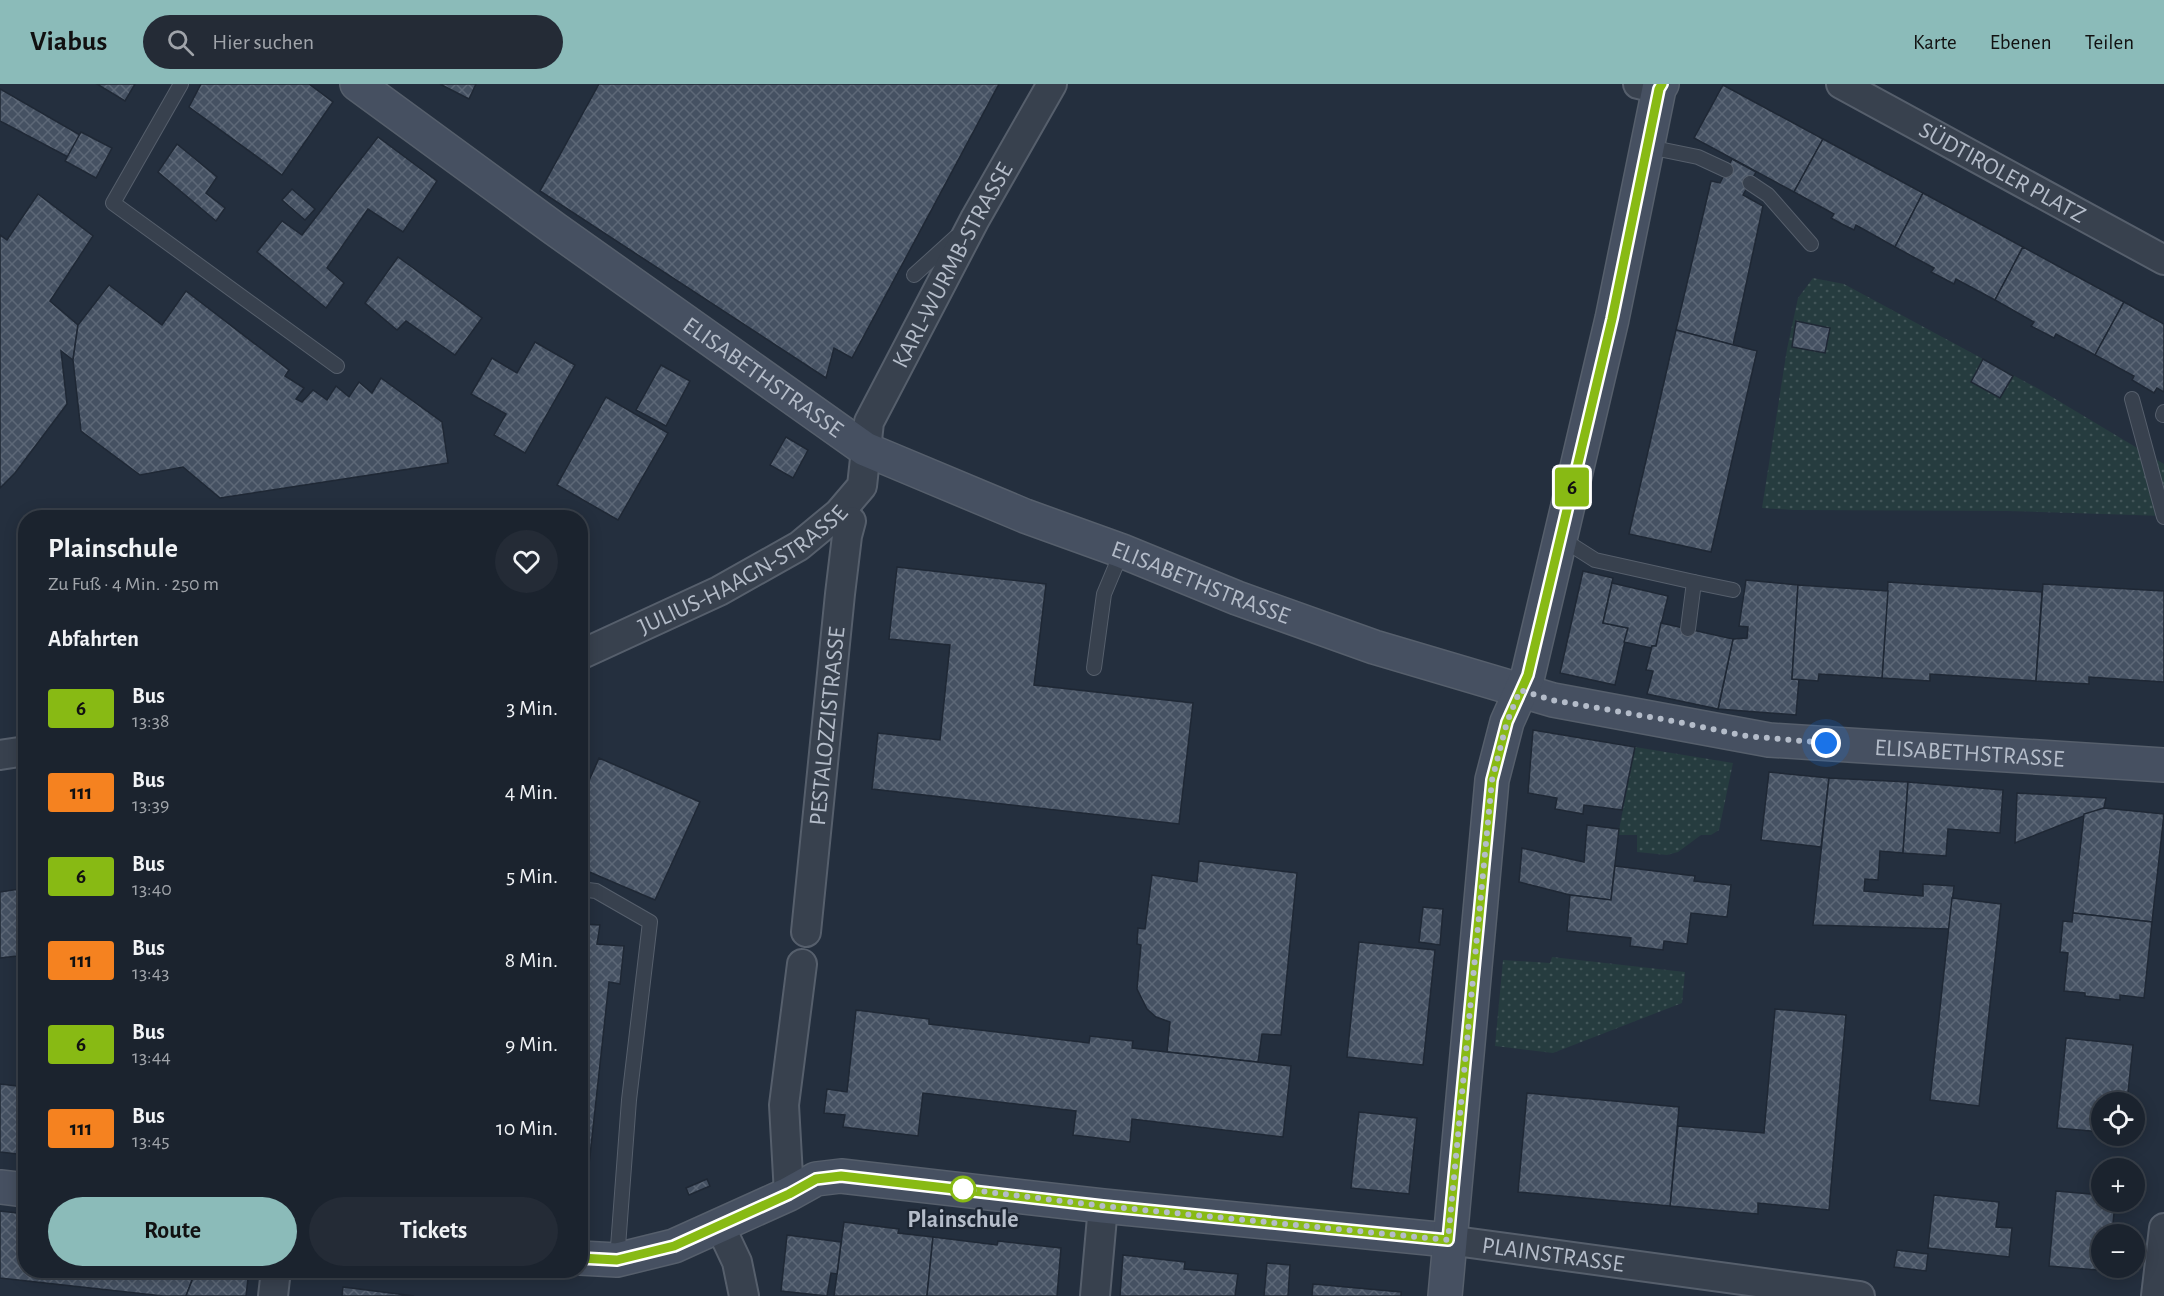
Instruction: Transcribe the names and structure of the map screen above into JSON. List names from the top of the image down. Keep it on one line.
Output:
{"streets":{"street":["SÜDTIROLER PLATZ","KARL-WURMB-STRASSE","ELISABETHSTRASSE","JULIUS-HAAGN-STRASSE","PESTALOZZISTRASSE","PLAINSTRASSE"]},"crossings":[["KARL-WURMB-STRASSE","ELISABETHSTRASSE"],["KARL-WURMB-STRASSE","JULIUS-HAAGN-STRASSE"],["ELISABETHSTRASSE","JULIUS-HAAGN-STRASSE"]],"places":["Plainschule"],"lines":["bus line 6"],"page":{"header":"Viabus","search":"Hier suchen","nav":["Karte","Ebenen","Teilen"],"on_map":"6","heading":[["Plainschule","Zu Fuß · 4 Min. · 250 m"],"Abfahrten"],"list":[{"mark":"6","name":"Bus","note":"13:38","value":"3 Min."},{"mark":"111","name":"Bus","note":"13:39","value":"4 Min."},{"mark":"6","name":"Bus","note":"13:40","value":"5 Min."},{"mark":"111","name":"Bus","note":"13:43","value":"8 Min."},{"mark":"6","name":"Bus","note":"13:44","value":"9 Min."},{"mark":"111","name":"Bus","note":"13:45","value":"10 Min."}],"map_buttons":["+","−"],"buttons":["Route","Tickets"]}}
